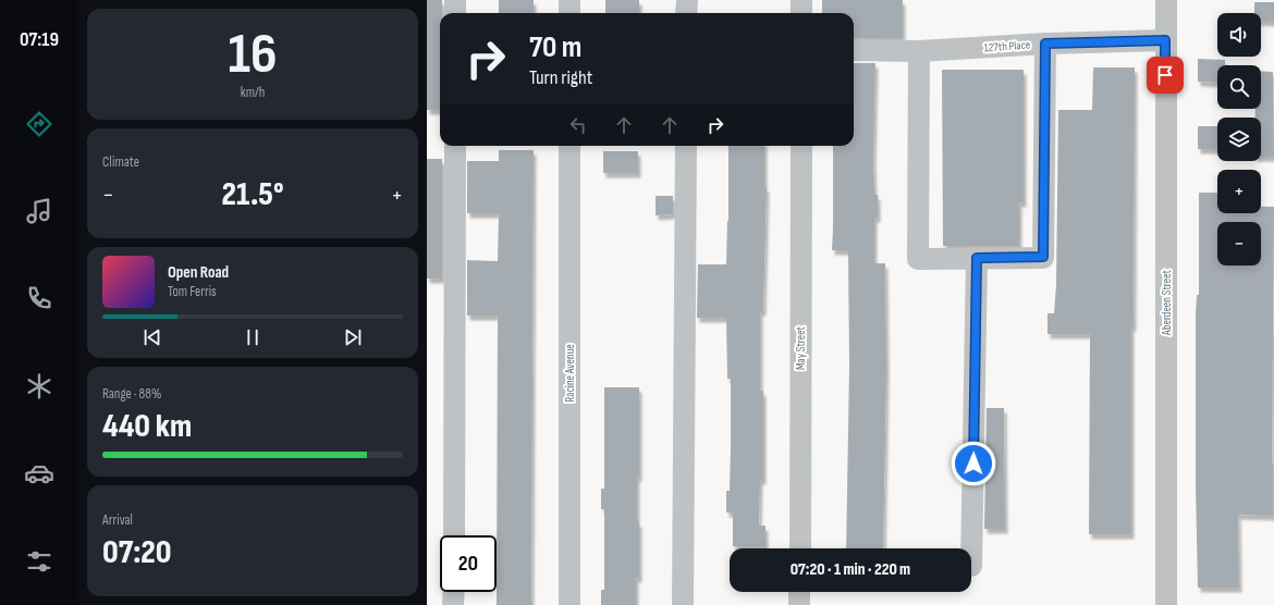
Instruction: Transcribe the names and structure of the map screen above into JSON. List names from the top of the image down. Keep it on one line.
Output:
{"streets":{"street":["127th Place","Aberdeen Street","May Street","Racine Avenue"]},"crossings":[["127th Place","Aberdeen Street"]],"page":{"tabs":"07:19","tile":[["16","km/h"],"Climate",["Range · 88%","440 km"],["Arrival","07:20"]],"map_buttons":["+","−"],"turn":["70 m","Turn right"],"heat":["−","21.5°","+"],"song":["Open Road","Tom Ferris"],"limit":"20","trip":"07:20 · 1 min · 220 m"}}
